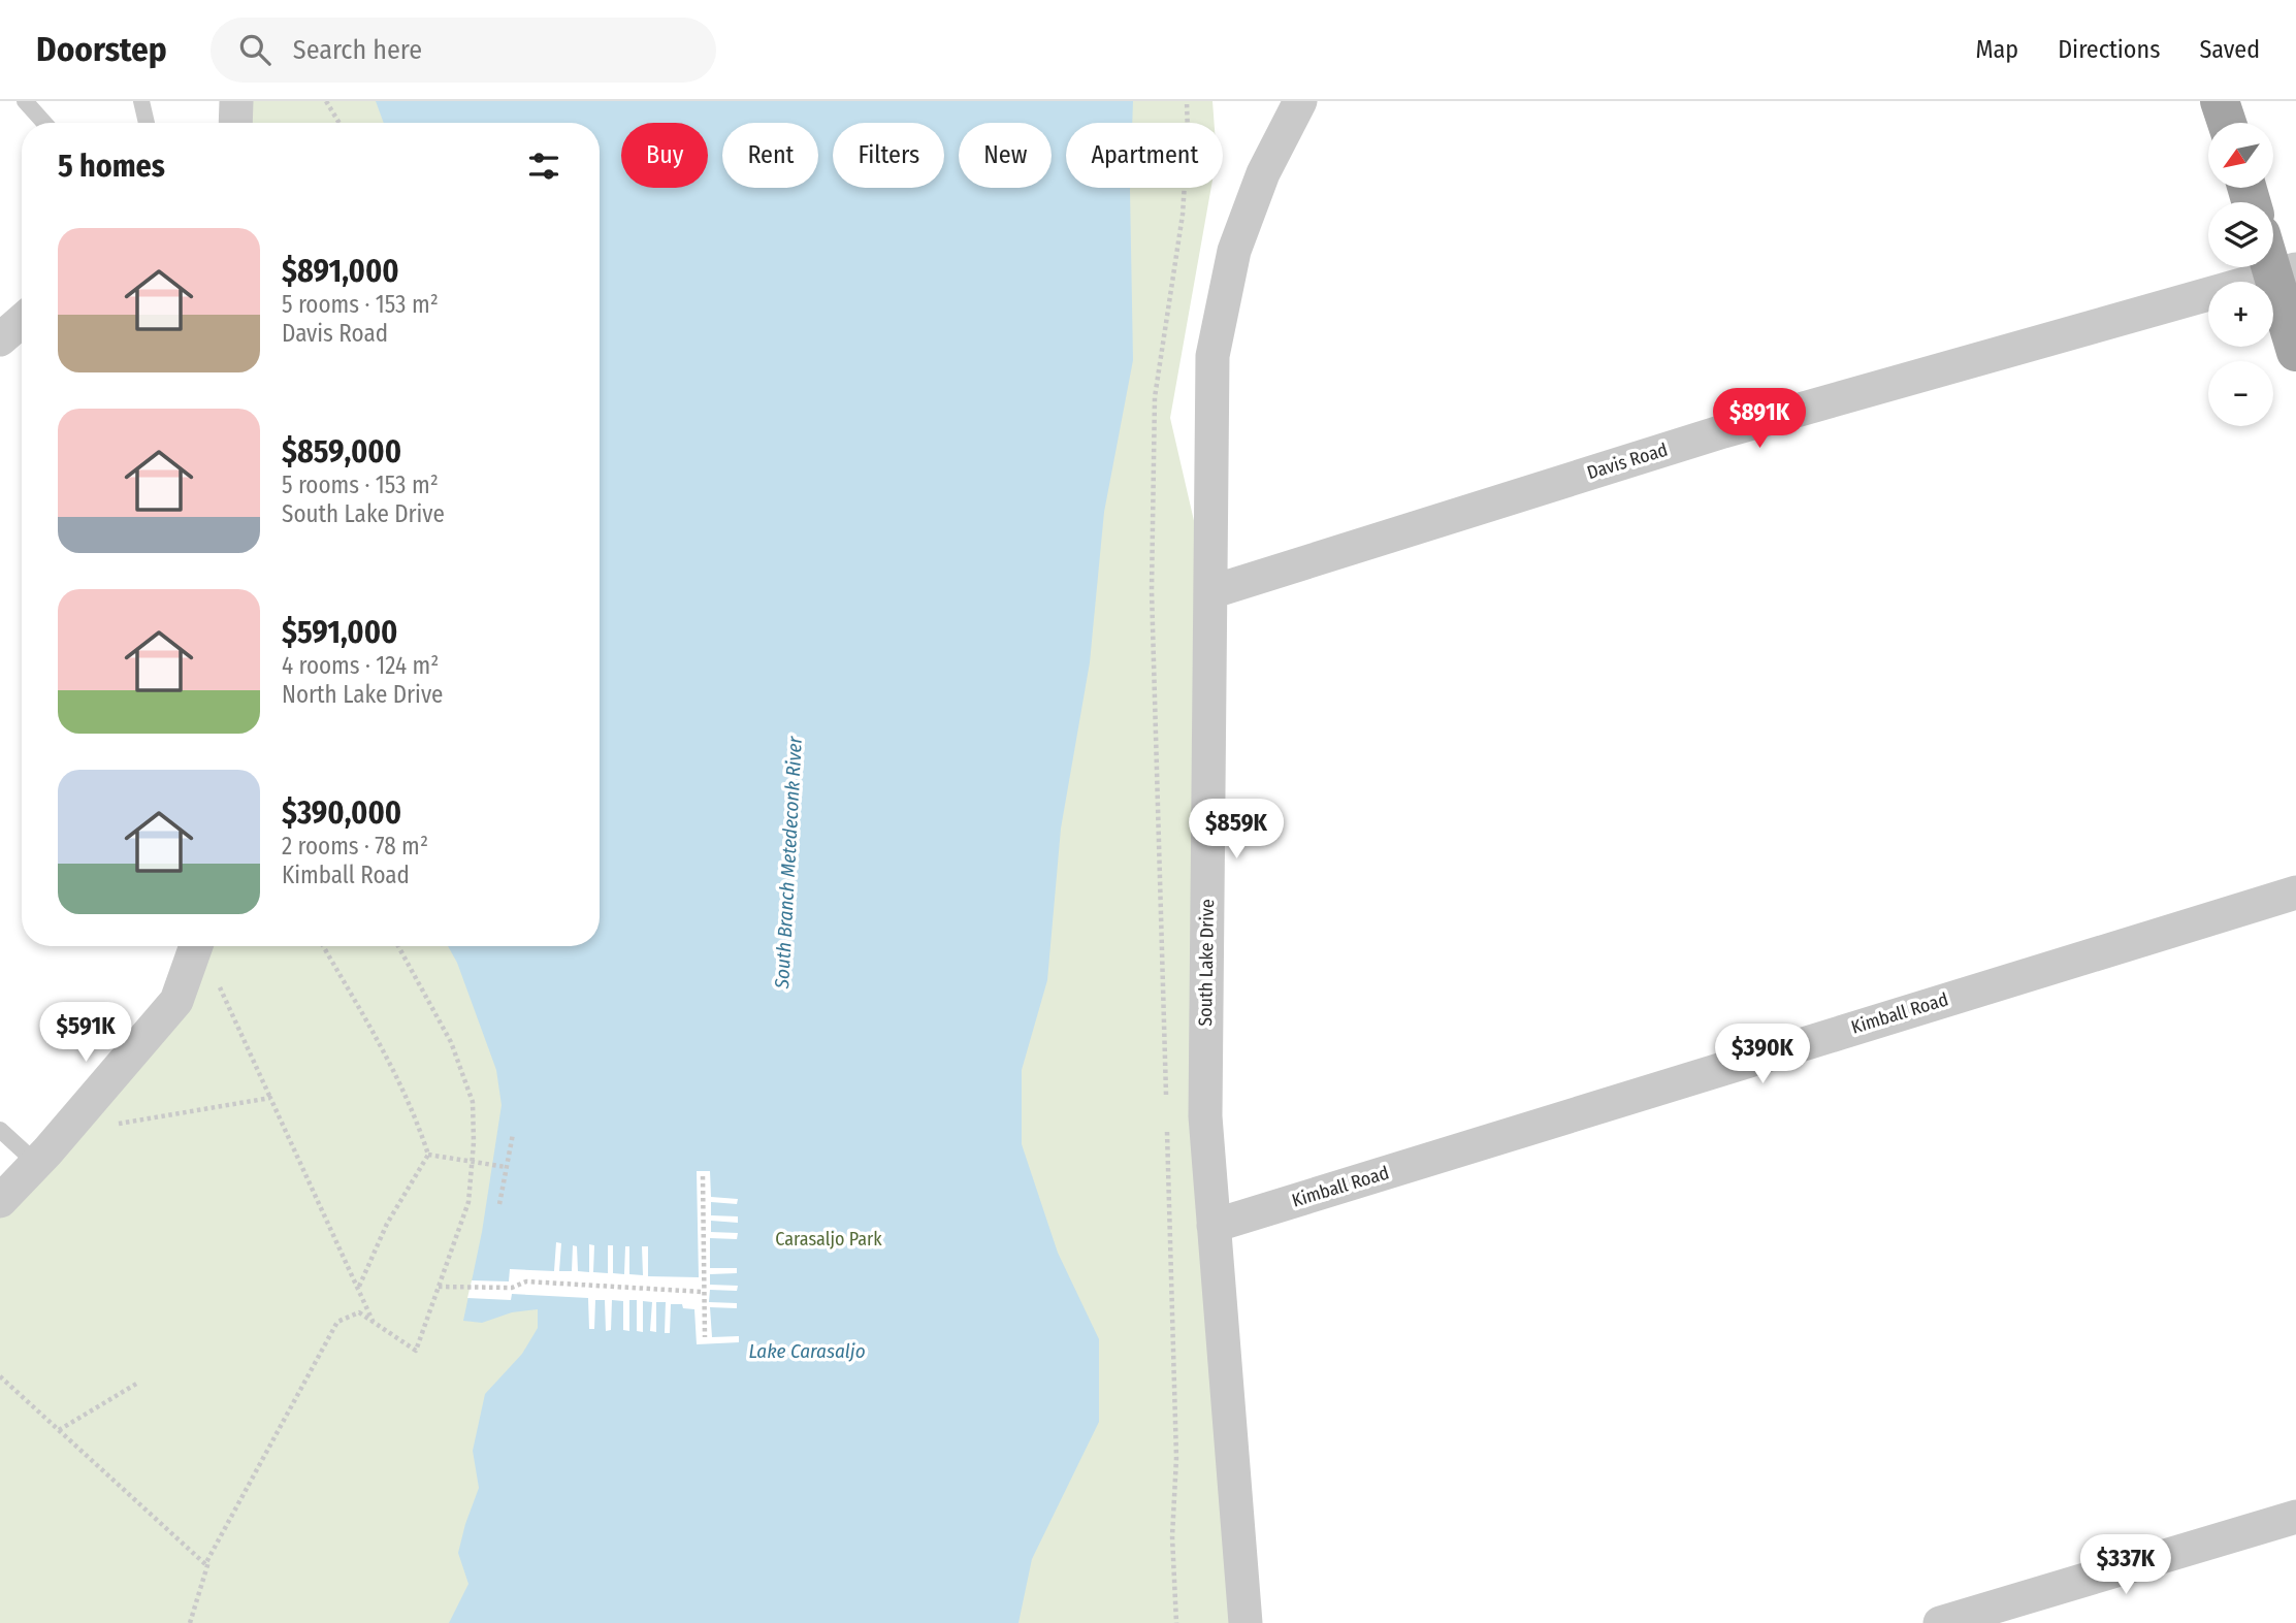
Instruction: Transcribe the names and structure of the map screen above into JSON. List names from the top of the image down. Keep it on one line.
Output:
{"streets":{"street":["Davis Road","South Lake Drive","Kimball Road"]},"crossings":[["Davis Road","South Lake Drive"],["South Lake Drive","Kimball Road"]],"water":["South Branch Metedeconk River","Lake Carasaljo"],"parks":["Carasaljo Park"],"north":"bottom left","page":{"header":"Doorstep","search":"Search here","nav":["Map","Directions","Saved"],"map_buttons":["+","−"],"chip":["Buy","Rent","Filters","New","Apartment"],"heading":"5 homes","list":[{"name":"$891,000","note":"5 rooms · 153 m² · Davis Road"},{"name":"$859,000","note":"5 rooms · 153 m² · South Lake Drive"},{"name":"$591,000","note":"4 rooms · 124 m² · North Lake Drive"},{"name":"$390,000","note":"2 rooms · 78 m² · Kimball Road"}],"price":["$891K","$859K","$591K","$390K","$337K"]}}
